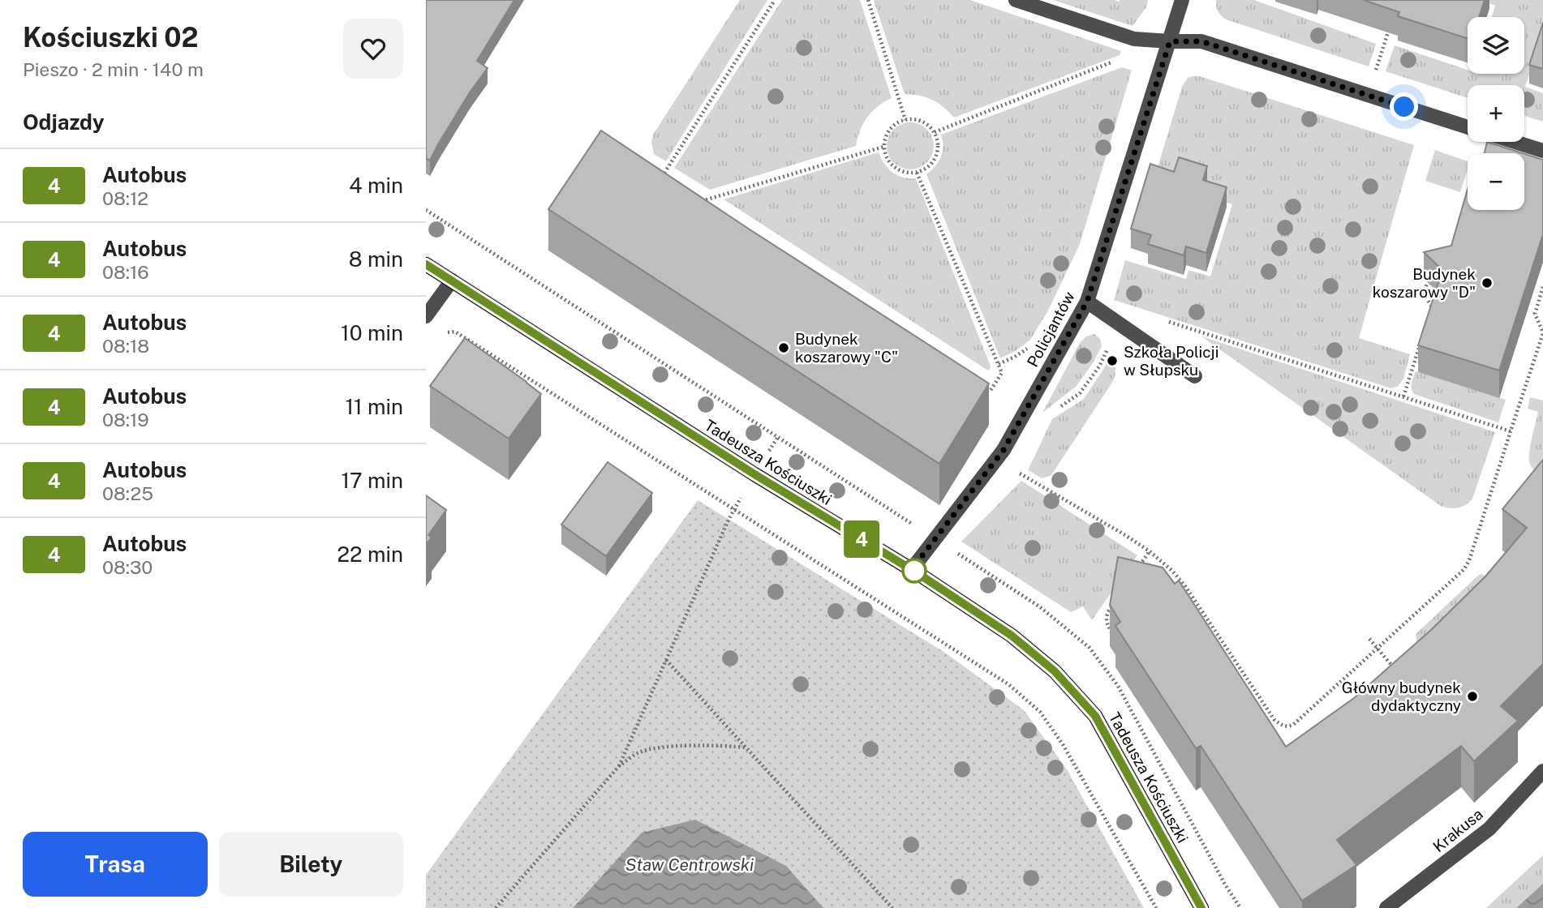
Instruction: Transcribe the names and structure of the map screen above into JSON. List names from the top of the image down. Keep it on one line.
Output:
{"streets":{"main road":["Tadeusza Kościuszki"],"street":["Policjantów","Krakusa"]},"crossings":[["Policjantów","Tadeusza Kościuszki"]],"water":["Staw Centrowski"],"places":["Budynek koszarowy \"D\"","Budynek koszarowy \"C\"","Szkoła Policji w Słupsku","Główny budynek dydaktyczny"],"lines":["bus line 4"],"page":{"heading":[["Kościuszki 02","Pieszo · 2 min · 140 m"],"Odjazdy"],"on_map":"4","map_buttons":["+","−"],"list":[{"mark":"4","name":"Autobus","note":"08:12","value":"4 min"},{"mark":"4","name":"Autobus","note":"08:16","value":"8 min"},{"mark":"4","name":"Autobus","note":"08:18","value":"10 min"},{"mark":"4","name":"Autobus","note":"08:19","value":"11 min"},{"mark":"4","name":"Autobus","note":"08:25","value":"17 min"},{"mark":"4","name":"Autobus","note":"08:30","value":"22 min"}],"buttons":["Trasa","Bilety"]}}
